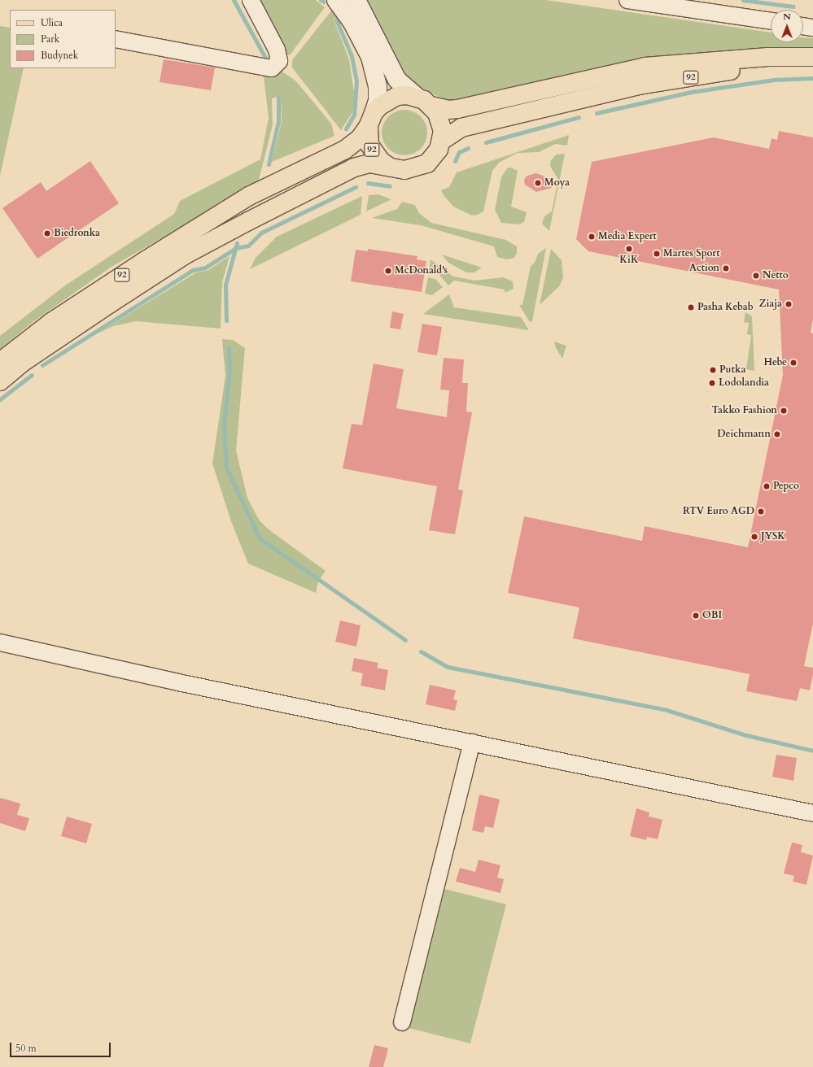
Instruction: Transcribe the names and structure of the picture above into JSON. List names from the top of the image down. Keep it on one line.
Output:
{"streets":{"main road":["92"]},"places":["Moya","Biedronka","Media Expert","KiK","Martes Sport","Action","McDonald's","Netto","Ziaja","Pasha Kebab","Hebe","Putka","Lodolandia","Takko Fashion","Deichmann","Pepco","RTV Euro AGD","JYSK","OBI"],"legend":["Ulica","Park","Budynek"],"scale_bar":"50 m","north":"top"}
